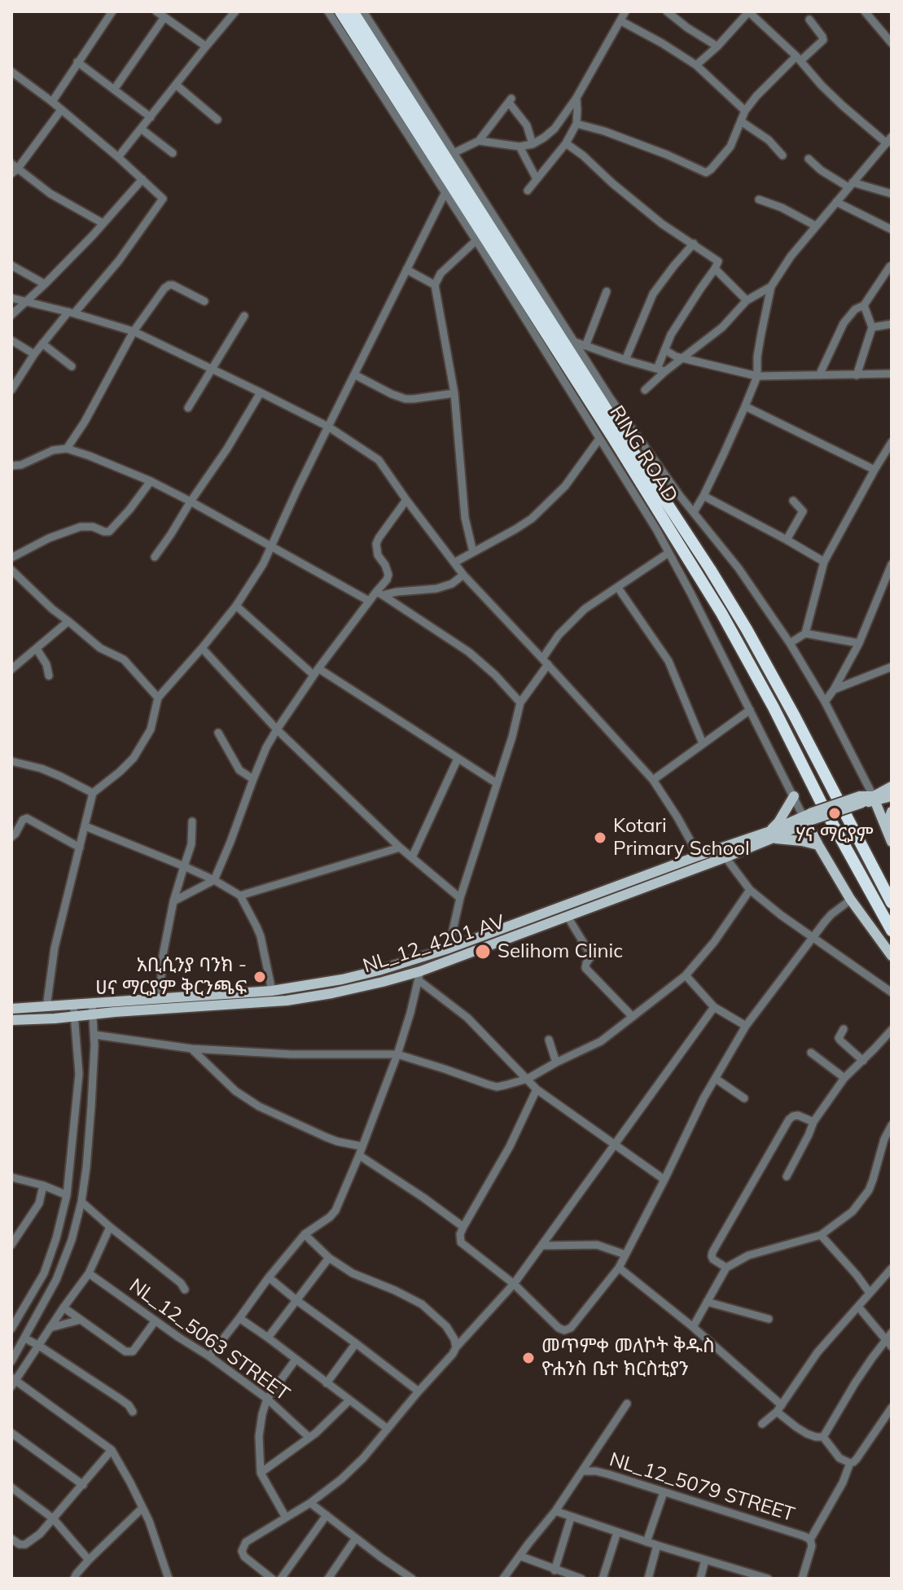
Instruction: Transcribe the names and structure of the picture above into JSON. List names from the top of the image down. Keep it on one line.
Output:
{"streets":{"highway":["RING ROAD"],"main road":["NL_12_4201 AV"],"street":["NL_12_5063 STREET","NL_12_5079 STREET"]},"places":["ሃና ማርያም","Kotari Primary School","Selihom Clinic","አቢሲንያ ባንክ - ሀና ማርያም ቅርንጫፍ","መጥምቀ መለኮት ቅዱስ ዮሐንስ ቤተ ክርስቲያን"]}
